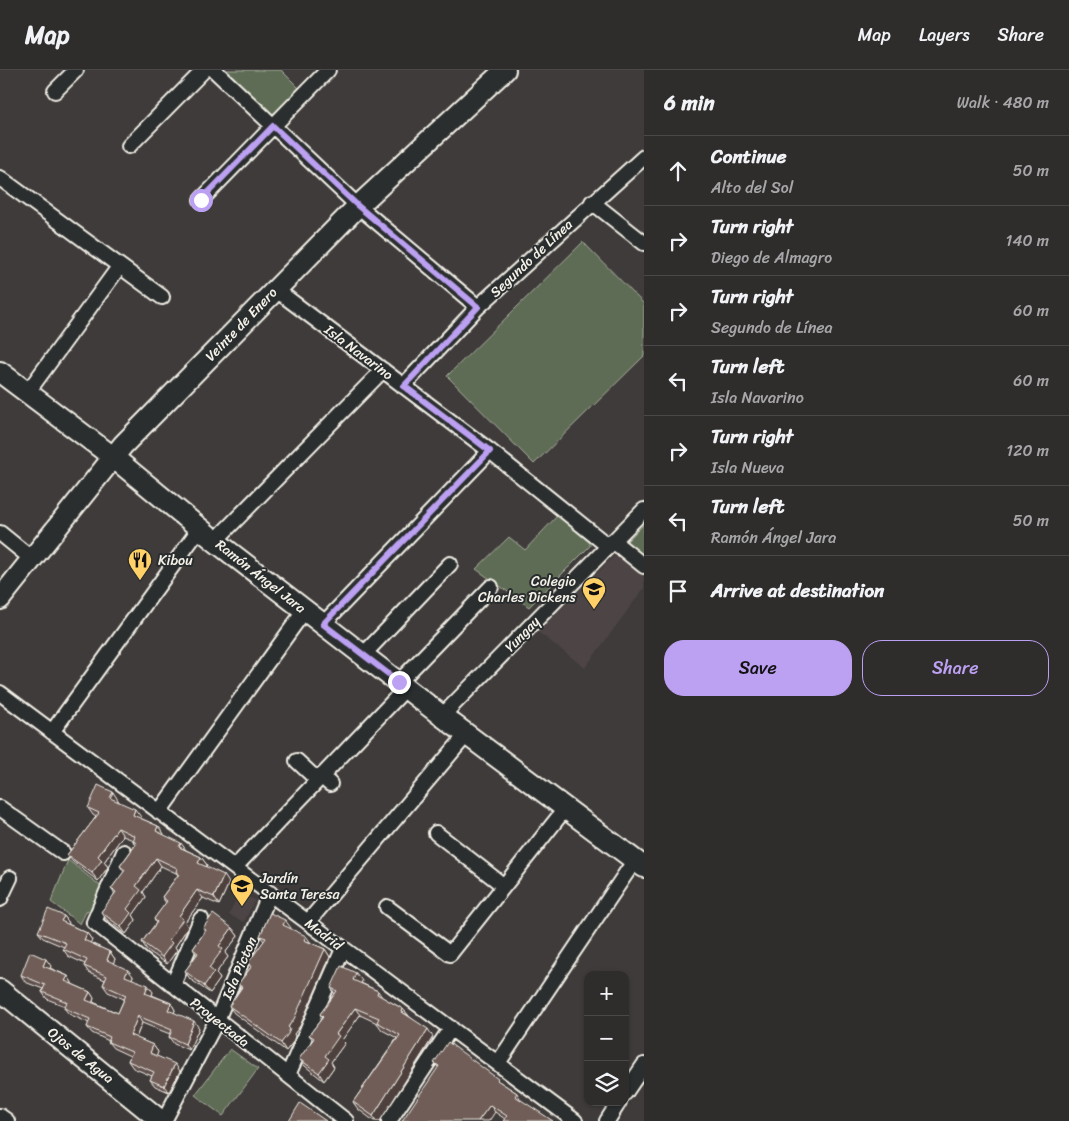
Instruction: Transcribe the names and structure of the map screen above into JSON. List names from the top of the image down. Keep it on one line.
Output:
{"streets":{"main road":["Veinte de Enero","Ramón Ángel Jara","Ojos de Agua"],"street":["Segundo de Línea","Isla Navarino","Yungay","Madrid","Isla Picton","Proyectada"]},"crossings":[["Segundo de Línea","Isla Navarino"],["Veinte de Enero","Isla Navarino"],["Veinte de Enero","Ramón Ángel Jara"],["Isla Navarino","Yungay"],["Ramón Ángel Jara","Yungay"],["Madrid","Isla Picton"],["Isla Picton","Proyectada"],["Isla Picton","Ojos de Agua"]],"places":{"restaurant":["Kibou"],"school or university":["Colegio Charles Dickens","Jardín Santa Teresa"]},"page":{"header":"Map","nav":["Map","Layers","Share"],"heading":["6 min","Walk · 480 m"],"list":[["Continue","Alto del Sol","50 m"],["Turn right","Diego de Almagro","140 m"],["Turn right","Segundo de Línea","60 m"],["Turn left","Isla Navarino","60 m"],["Turn right","Isla Nueva","120 m"],["Turn left","Ramón Ángel Jara","50 m"],"Arrive at destination"],"buttons":["Save","Share"],"map_buttons":["+","−"]}}
